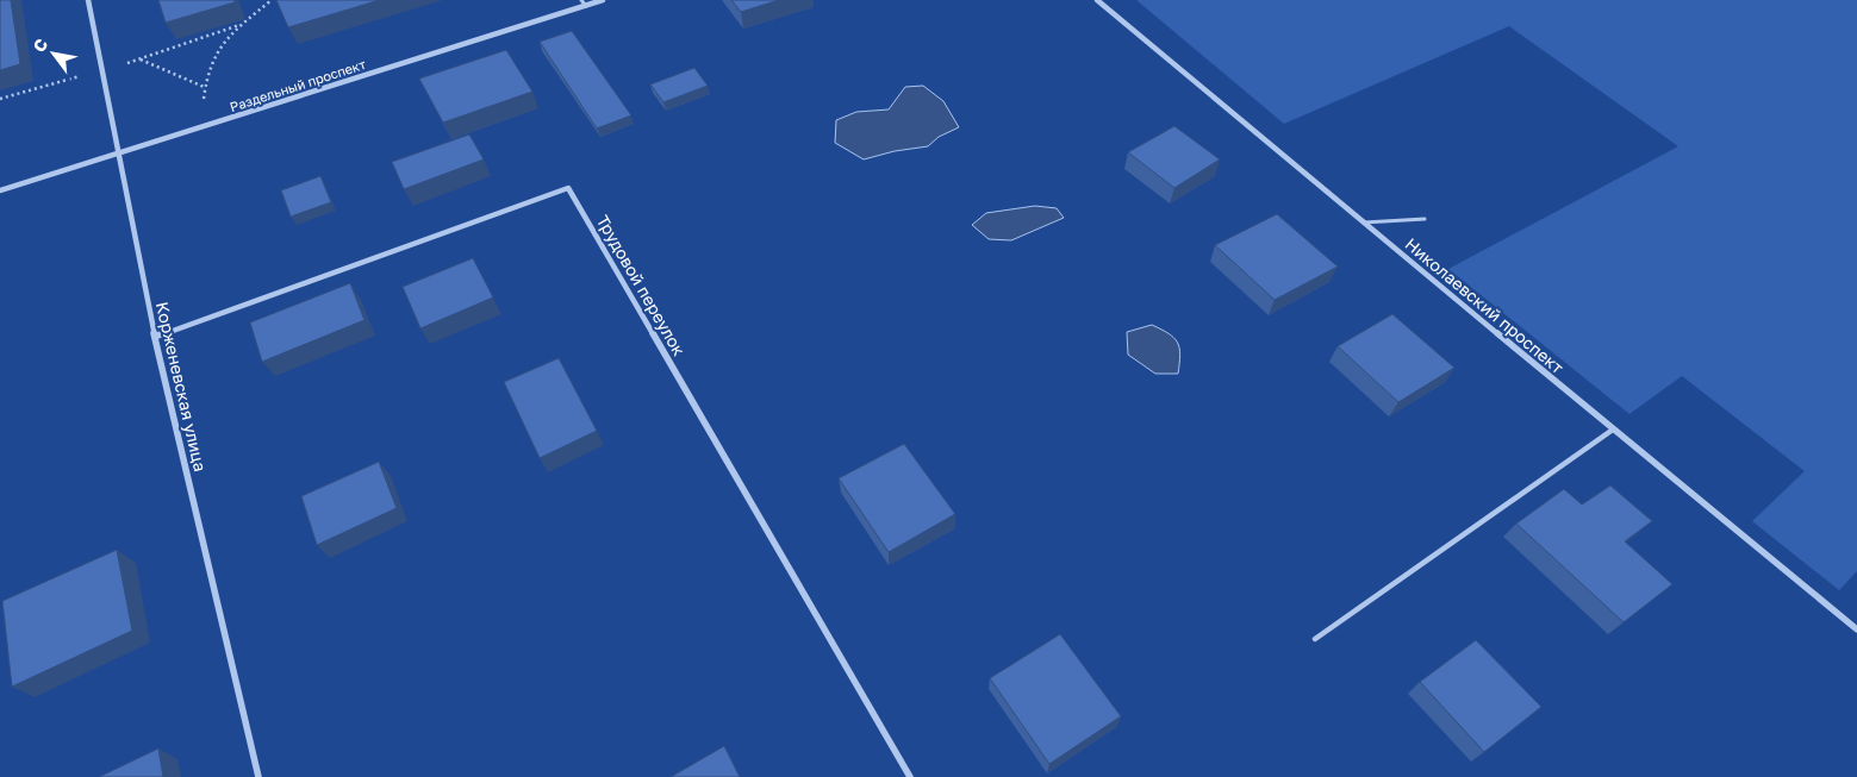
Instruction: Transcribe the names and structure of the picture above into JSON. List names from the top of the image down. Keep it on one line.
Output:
{"streets":{"street":["Раздельный проспект","Трудовой переулок","Николаевский проспект","Корженевская улица"]},"crossings":[["Раздельный проспект","Корженевская улица"],["Трудовой переулок","Корженевская улица"]],"north":"top left"}
